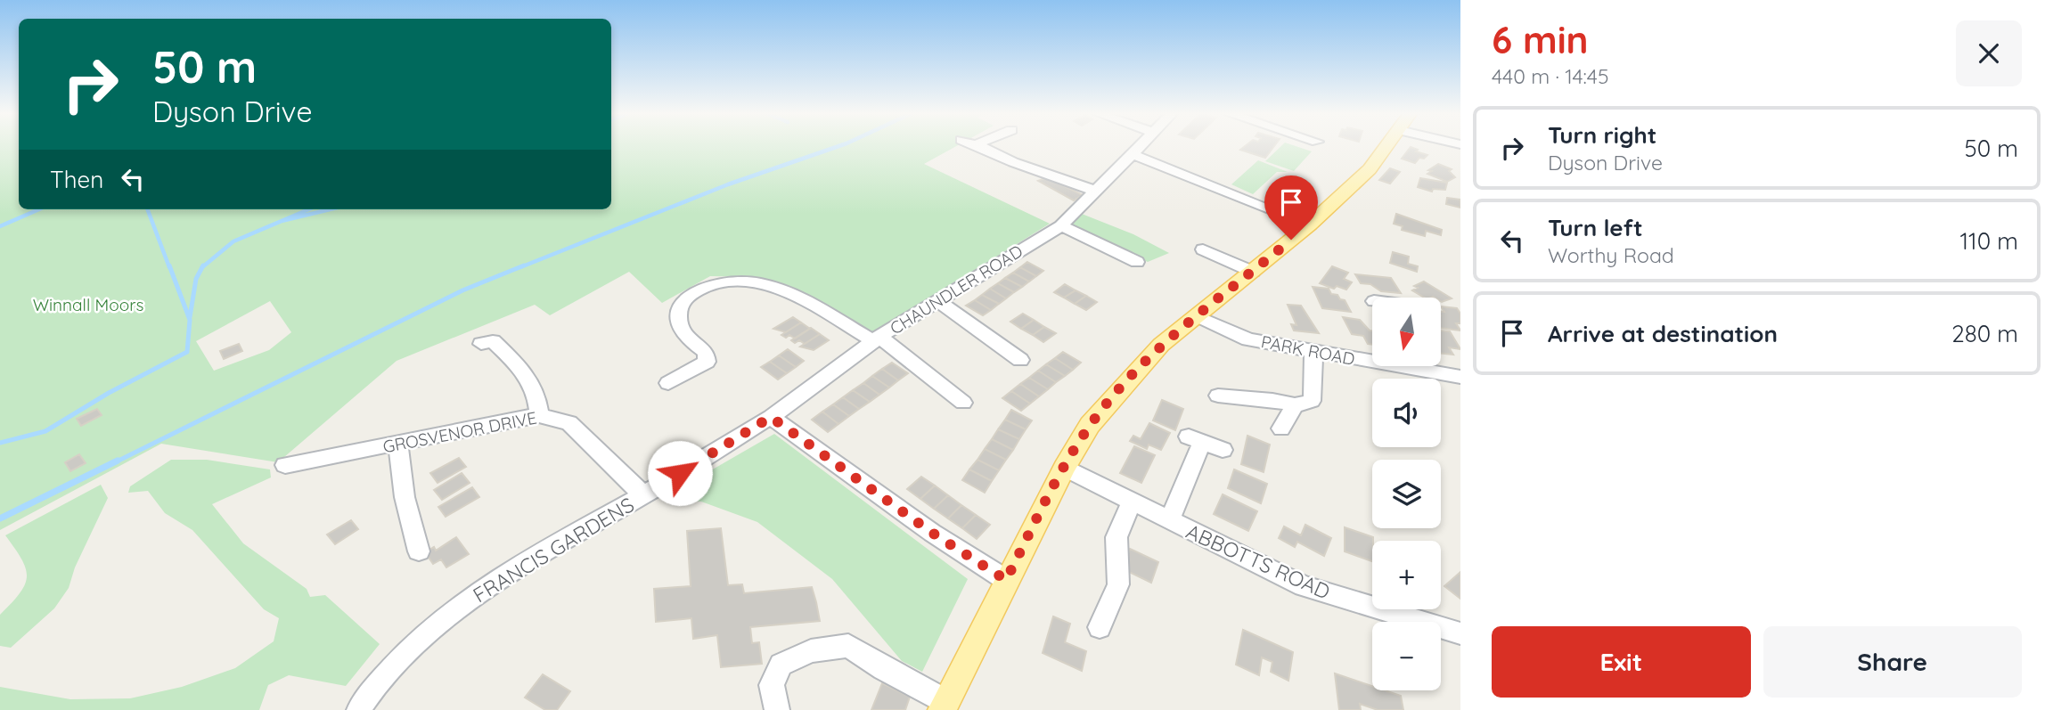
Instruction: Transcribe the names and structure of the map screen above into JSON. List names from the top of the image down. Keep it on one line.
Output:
{"streets":{"street":["CHAUNDLER ROAD","PARK ROAD","GROSVENOR DRIVE","FRANCIS GARDENS","ABBOTTS ROAD"]},"crossings":[["CHAUNDLER ROAD","FRANCIS GARDENS"],["GROSVENOR DRIVE","FRANCIS GARDENS"]],"parks":["Winnall Moors"],"north":"bottom","page":{"heading":["6 min","440 m · 14:45"],"turn":["50 m","Dyson Drive"],"list":[{"name":"Turn right","note":"Dyson Drive","value":"50 m"},{"name":"Turn left","note":"Worthy Road","value":"110 m"},{"name":"Arrive at destination","value":"280 m"}],"then":"Then","map_buttons":["+","−"],"buttons":["Exit","Share"]}}
